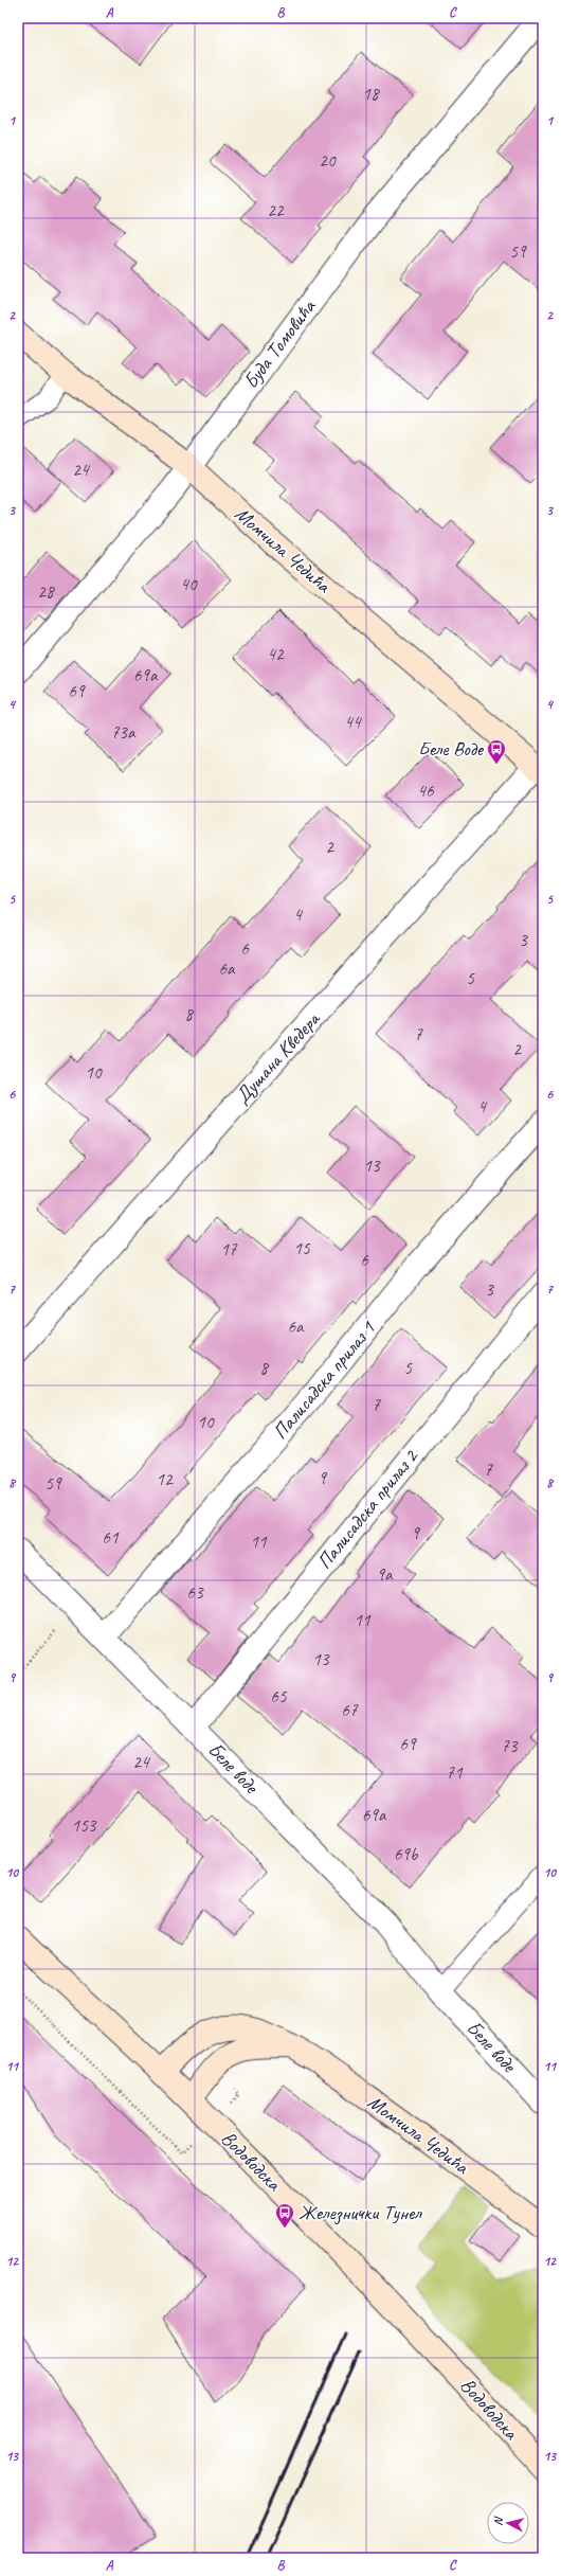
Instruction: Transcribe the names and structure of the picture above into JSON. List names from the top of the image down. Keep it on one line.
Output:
{"streets":{"street":["Буда Томовића","Момчила Чедића","Душана Кведера","Палисадска прилаз 1","Палисадска прилаз 2","Беле воде","Водоводска"]},"crossings":[["Буда Томовића","Момчила Чедића"],["Момчила Чедића","Душана Кведера"],["Момчила Чедића","Водоводска"],["Палисадска прилаз 1","Беле воде"],["Палисадска прилаз 2","Беле воде"]],"places":{"bus stop":["Беле Воде","Железнички Тунел"]},"house_numbers":["18","20","22","59","24","40","28","42","69a","69","44","73a","46","2","4","3","6","6a","5","8","7","2","10","4","13","15","17","6","3","6a","8","5","7","10","7","9","12","59","9","61","11","9a","63","11","13","65","67","69","73","24","71","69a","153","69b"],"north":"left","grid":{"columns":["A","B","C"],"rows":["1","2","3","4","5","6","7","8","9","10","11","12","13"]}}
